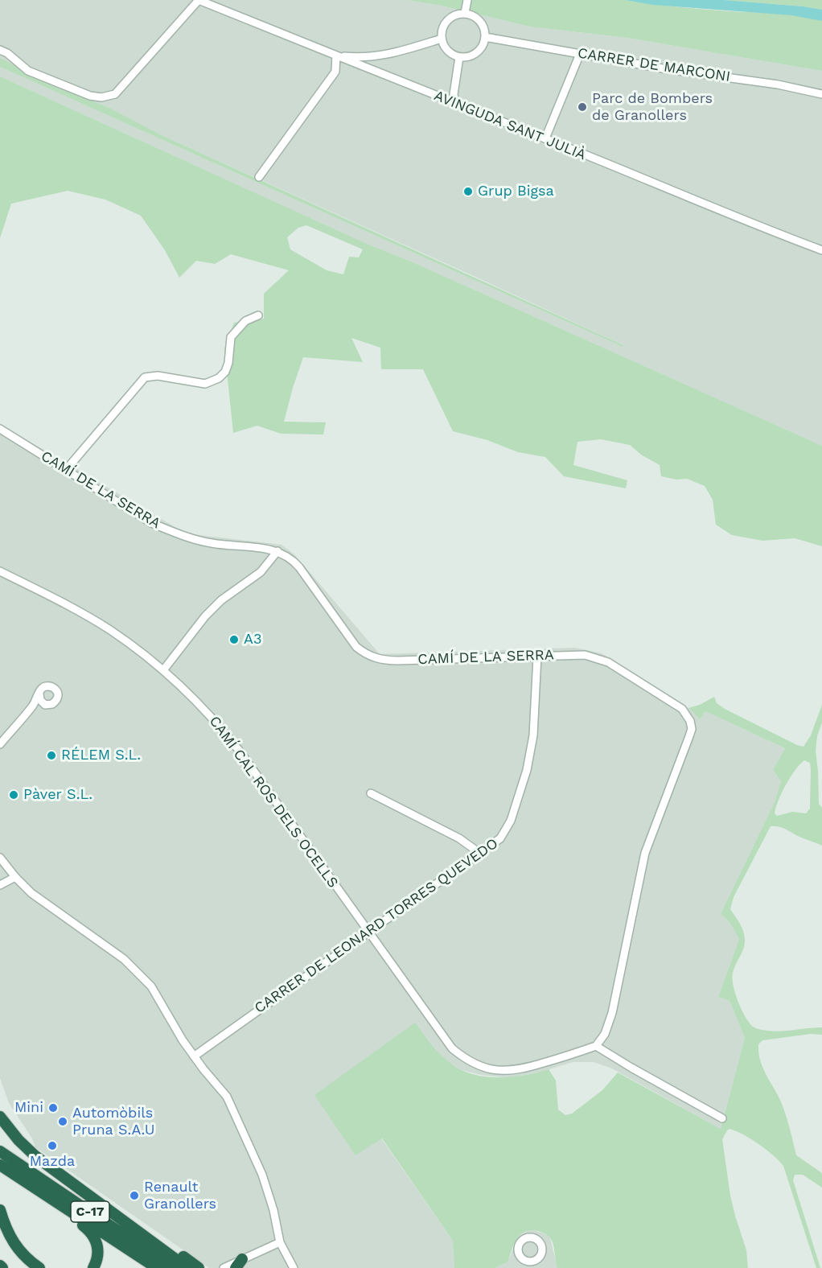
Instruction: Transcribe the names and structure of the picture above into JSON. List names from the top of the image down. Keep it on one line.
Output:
{"streets":{"highway":["C-17"],"street":["CARRER DE MARCONI","AVINGUDA SANT JULIÀ","CAMÍ DE LA SERRA","CAMÍ CAL ROS DELS OCELLS","CARRER DE LEONARD TORRES QUEVEDO"]},"crossings":[["CAMÍ DE LA SERRA","CAMÍ CAL ROS DELS OCELLS"],["CAMÍ DE LA SERRA","CARRER DE LEONARD TORRES QUEVEDO"],["CAMÍ CAL ROS DELS OCELLS","CARRER DE LEONARD TORRES QUEVEDO"]],"places":["Parc de Bombers de Granollers","Grup Bigsa","A3","RÉLEM S.L.","Pàver S.L.","Mini","Automòbils Pruna S.A.U","Mazda","Renault Granollers"]}
